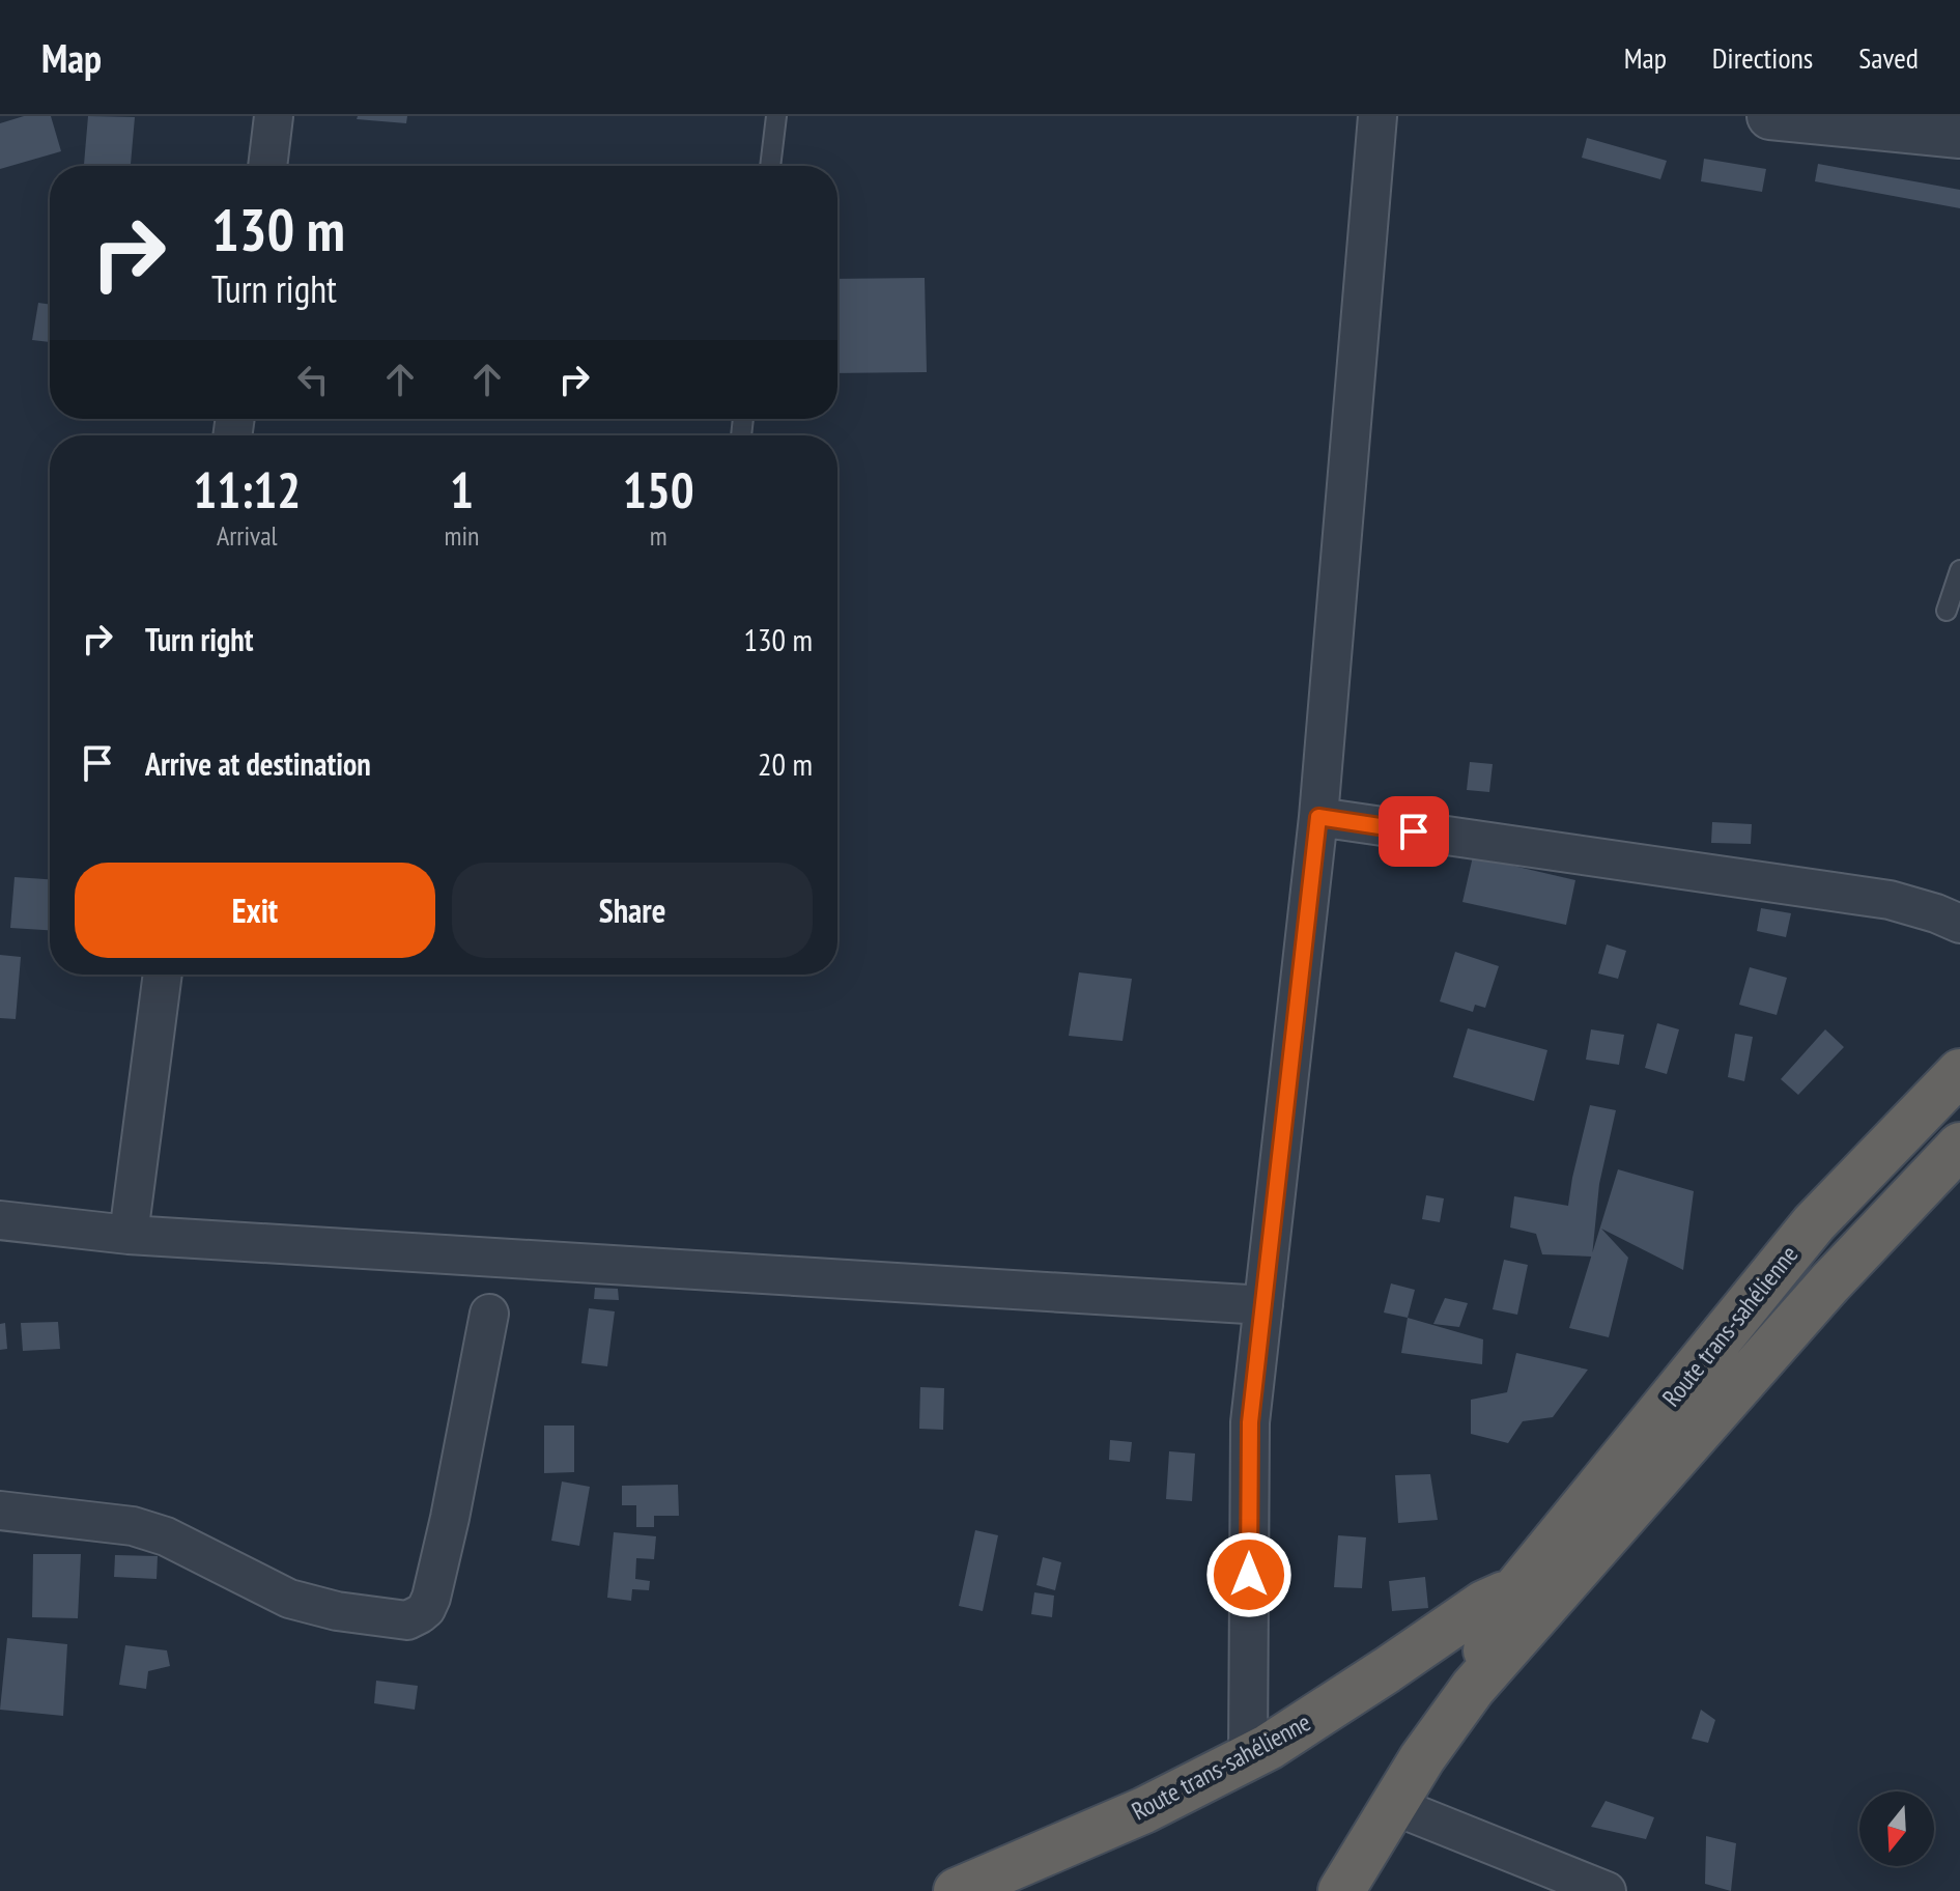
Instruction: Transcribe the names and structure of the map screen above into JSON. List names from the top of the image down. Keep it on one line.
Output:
{"streets":{"highway":["Route trans-sahélienne"]},"north":"bottom","page":{"header":"Map","nav":["Map","Directions","Saved"],"turn":["130 m","Turn right"],"eta":["11:12","Arrival","1","min","150","m"],"list":[{"name":"Turn right","value":"130 m"},{"name":"Arrive at destination","value":"20 m"}],"buttons":["Exit","Share"]}}
